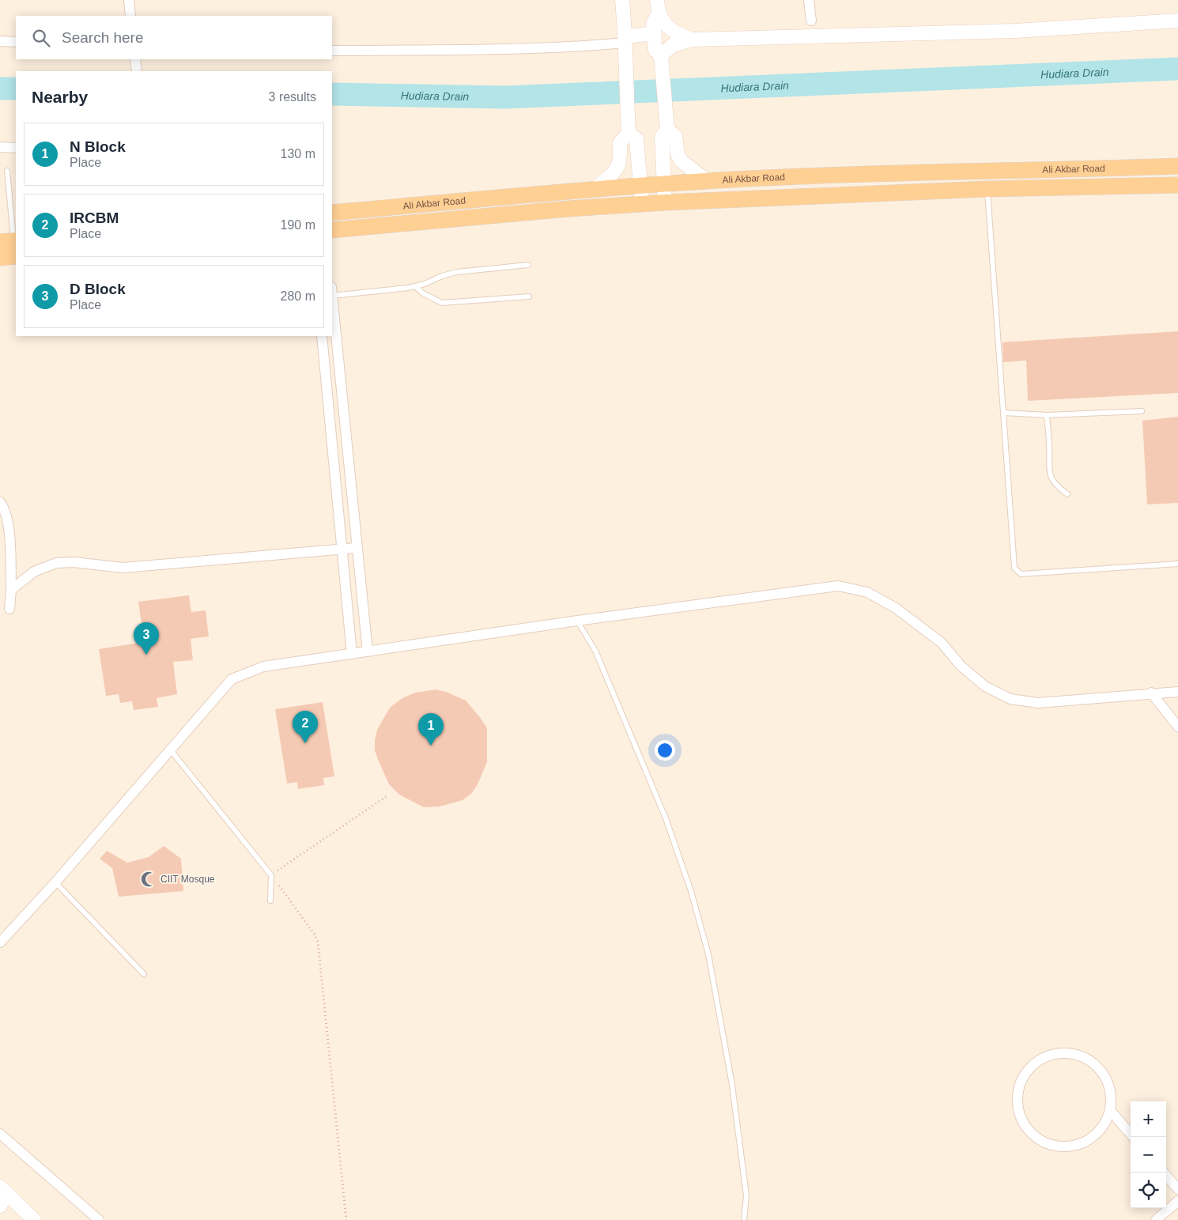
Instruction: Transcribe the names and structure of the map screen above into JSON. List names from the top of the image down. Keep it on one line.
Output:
{"streets":{"main road":["Ali Akbar Road"]},"water":["Hudiara Drain"],"places":{"mosque":["CIIT Mosque"]},"page":{"search":"Search here","heading":["Nearby","3 results"],"list":[{"mark":"1","name":"N Block","note":"Place","value":"130 m"},{"mark":"2","name":"IRCBM","note":"Place","value":"190 m"},{"mark":"3","name":"D Block","note":"Place","value":"280 m"}],"pins":["3","2","1"],"map_buttons":["+","−"]}}
